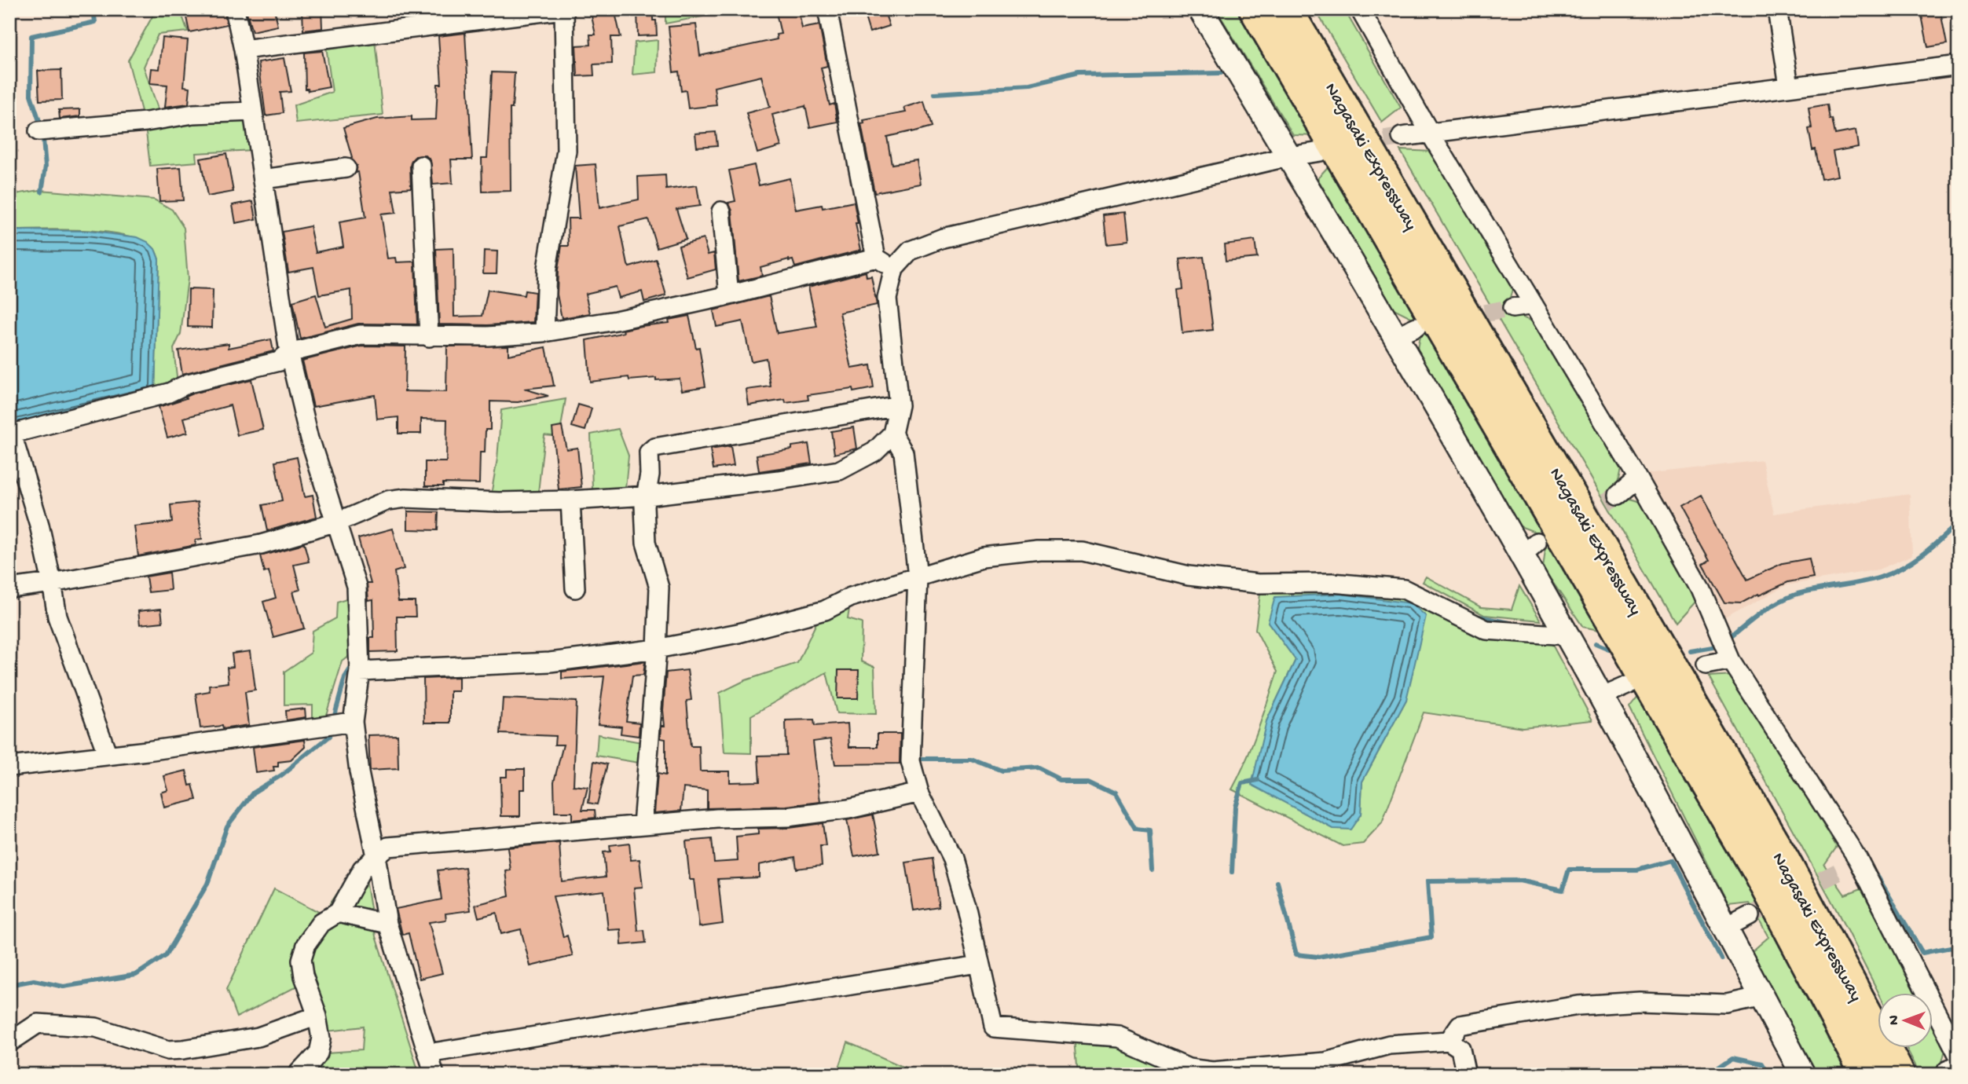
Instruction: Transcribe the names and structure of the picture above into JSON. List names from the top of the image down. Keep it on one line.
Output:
{"streets":{"highway":["Nagasaki Expressway"]},"north":"left"}
